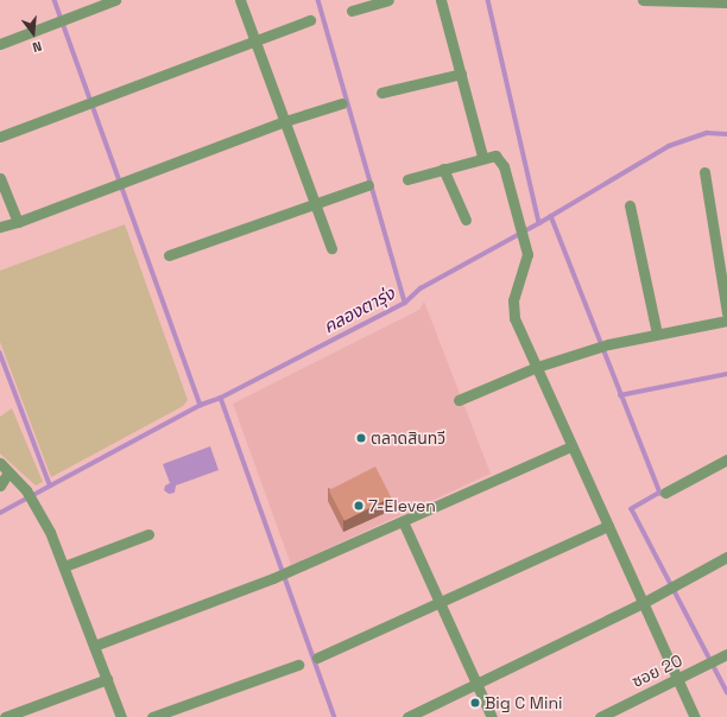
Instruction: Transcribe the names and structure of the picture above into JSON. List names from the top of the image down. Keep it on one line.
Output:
{"streets":{"street":["ซอย 20"]},"water":["คลองตารุ่ง"],"places":["ตลาดสินทวี","7-Eleven","Big C Mini"],"north":"bottom"}
